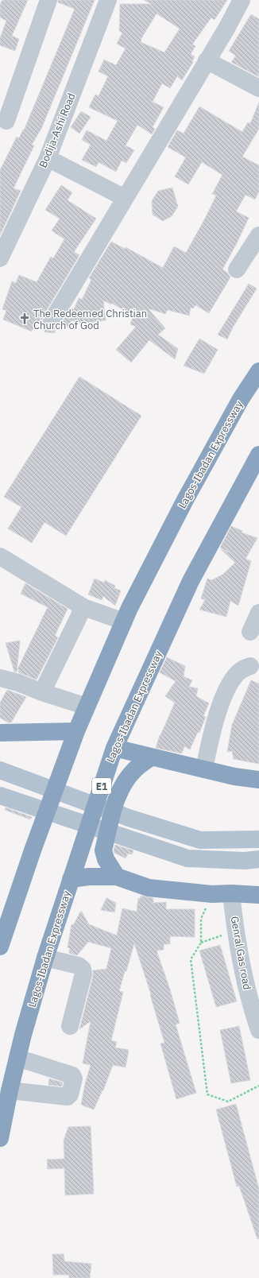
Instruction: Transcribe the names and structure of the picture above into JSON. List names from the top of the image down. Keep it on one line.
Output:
{"streets":{"highway":["Lagos-Ibadan Expressway","E1"],"street":["Bodija-Ashi Road","Genral Gas road"]},"places":{"church":["The Redeemed Christian Church of God"]}}
